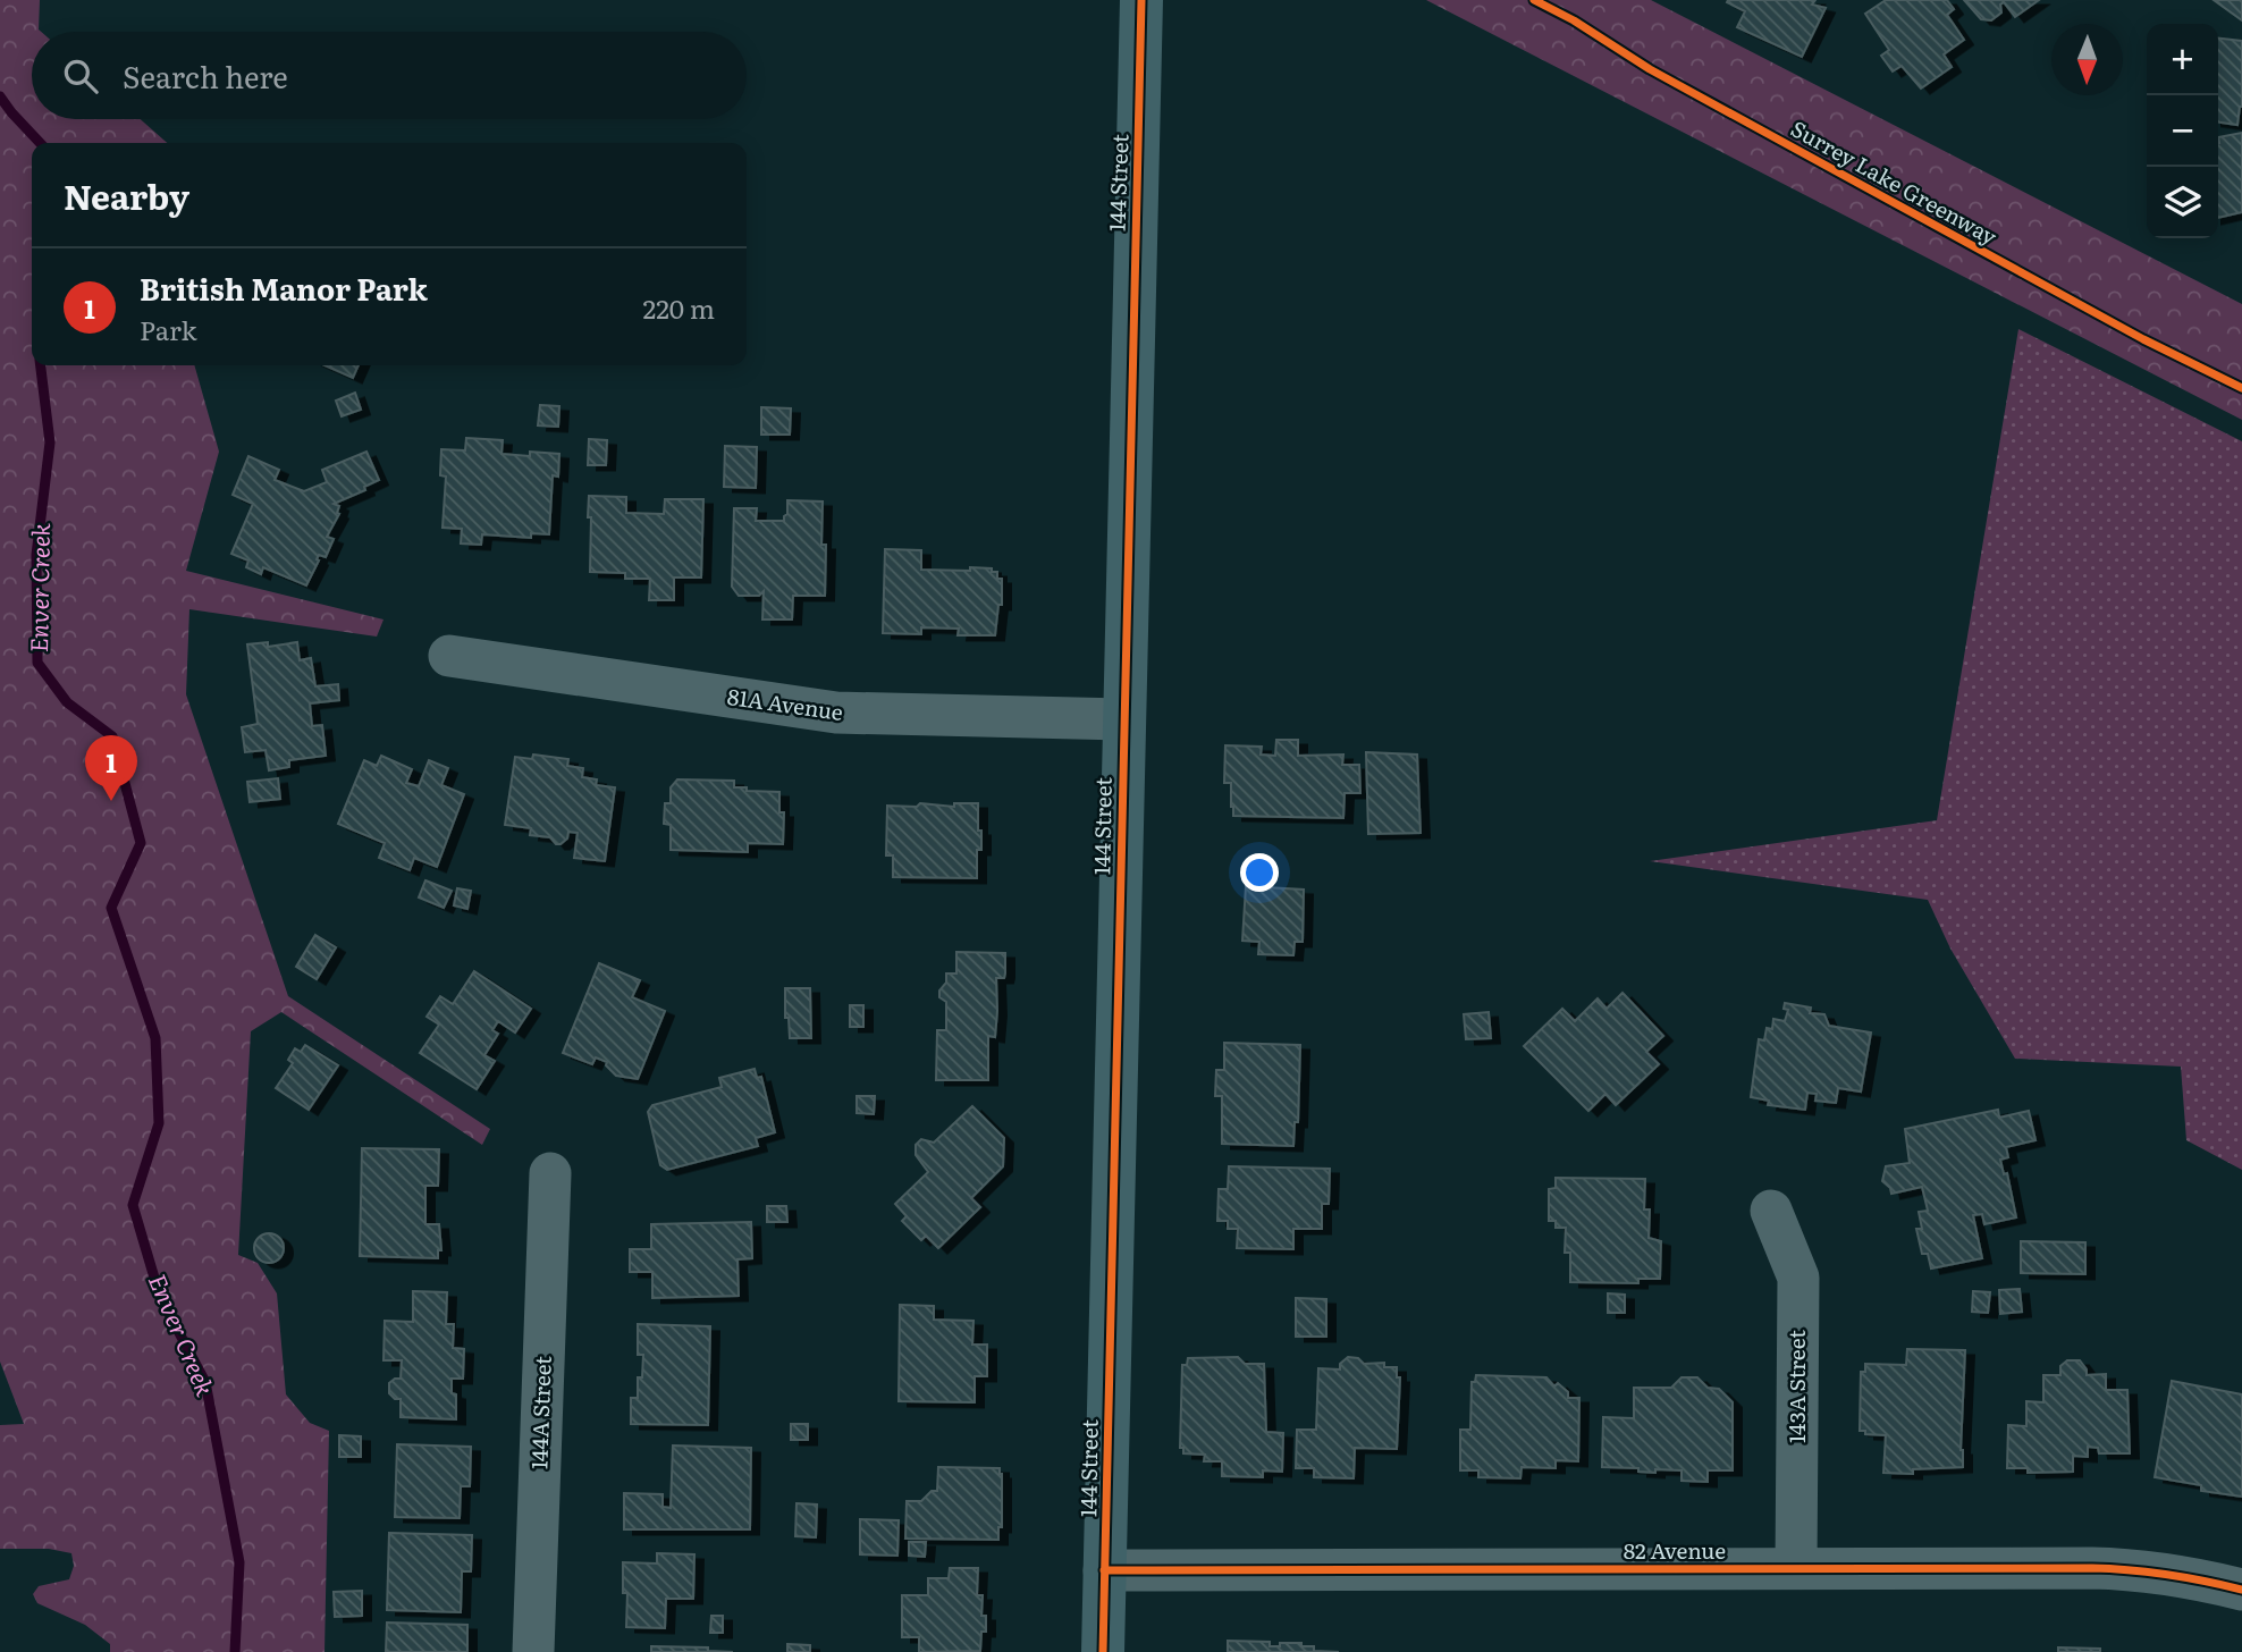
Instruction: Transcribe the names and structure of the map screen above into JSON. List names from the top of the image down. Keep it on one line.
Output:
{"streets":{"main road":["144 Street"],"street":["81A Avenue","143A Street","144A Street","82 Avenue"],"cycle path":["Surrey Lake Greenway"]},"crossings":[["144 Street","81A Avenue"],["144 Street","82 Avenue"],["143A Street","82 Avenue"]],"water":["Enver Creek"],"north":"bottom","page":{"map_buttons":["+","−"],"search":"Search here","heading":"Nearby","list":[{"mark":"1","name":"British Manor Park","note":"Park","value":"220 m"}],"pins":"1"}}
